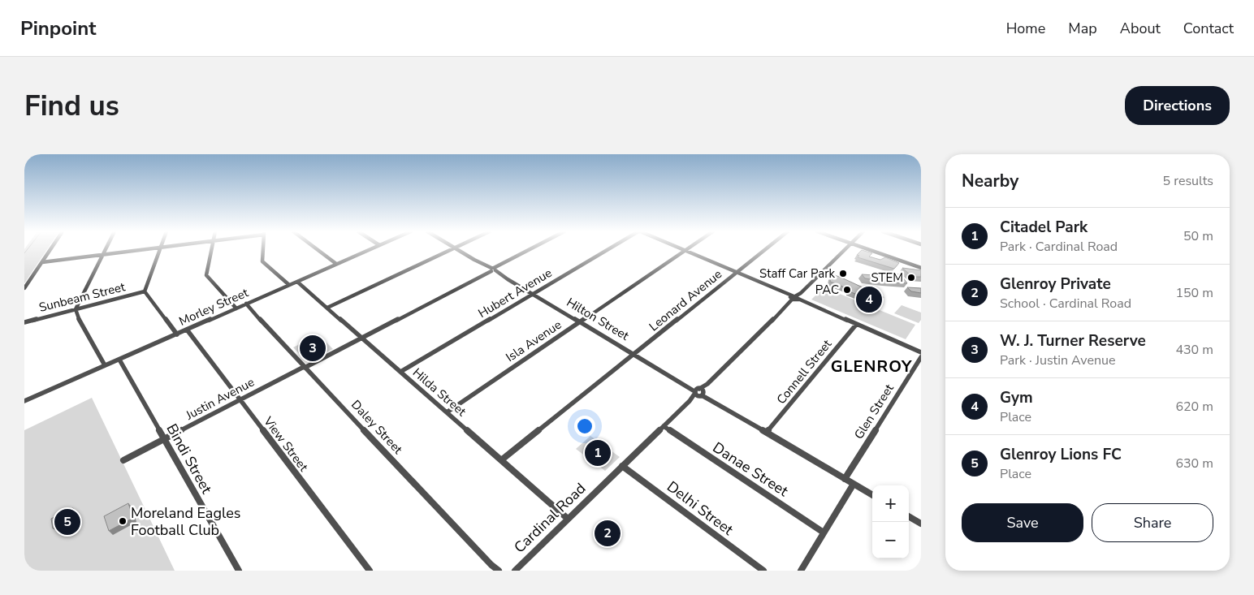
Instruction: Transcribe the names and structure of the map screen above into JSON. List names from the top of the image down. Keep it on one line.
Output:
{"streets":{"street":["Hubert Avenue","Sunbeam Street","Leonard Avenue","Morley Street","Hilton Street","Isla Avenue","Connell Street","Hilda Street","Justin Avenue","Glen Street","Daley Street","View Street","Bindi Street","Danae Street","Delhi Street","Cardinal Road"]},"crossings":[["Hubert Avenue","Hilton Street"],["Hubert Avenue","Hilda Street"],["Leonard Avenue","Hilton Street"],["Leonard Avenue","Hilda Street"],["Morley Street","Hilda Street"],["Morley Street","Daley Street"],["Morley Street","View Street"],["Morley Street","Bindi Street"],["Hilton Street","Isla Avenue"],["Hilton Street","Connell Street"],["Hilton Street","Justin Avenue"],["Hilton Street","Glen Street"],["Hilton Street","Cardinal Road"],["Isla Avenue","Hilda Street"],["Hilda Street","Justin Avenue"],["Hilda Street","Cardinal Road"],["Justin Avenue","Daley Street"],["Justin Avenue","View Street"],["Justin Avenue","Bindi Street"],["Danae Street","Cardinal Road"],["Delhi Street","Cardinal Road"]],"districts":["GLENROY"],"places":["Staff Car Park","STEM","PAC","Moreland Eagles Football Club"],"page":{"header":"Pinpoint","nav":["Home","Map","About","Contact"],"buttons":["Directions",["Save","Share"]],"title":"Find us","heading":["Nearby","5 results"],"list":[{"mark":"1","name":"Citadel Park","note":"Park · Cardinal Road","value":"50 m"},{"mark":"2","name":"Glenroy Private","note":"School · Cardinal Road","value":"150 m"},{"mark":"3","name":"W. J. Turner Reserve","note":"Park · Justin Avenue","value":"430 m"},{"mark":"4","name":"Gym","note":"Place","value":"620 m"},{"mark":"5","name":"Glenroy Lions FC","note":"Place","value":"630 m"}],"pins":["4","3","1","5","2"],"map_buttons":["+","−"]}}
